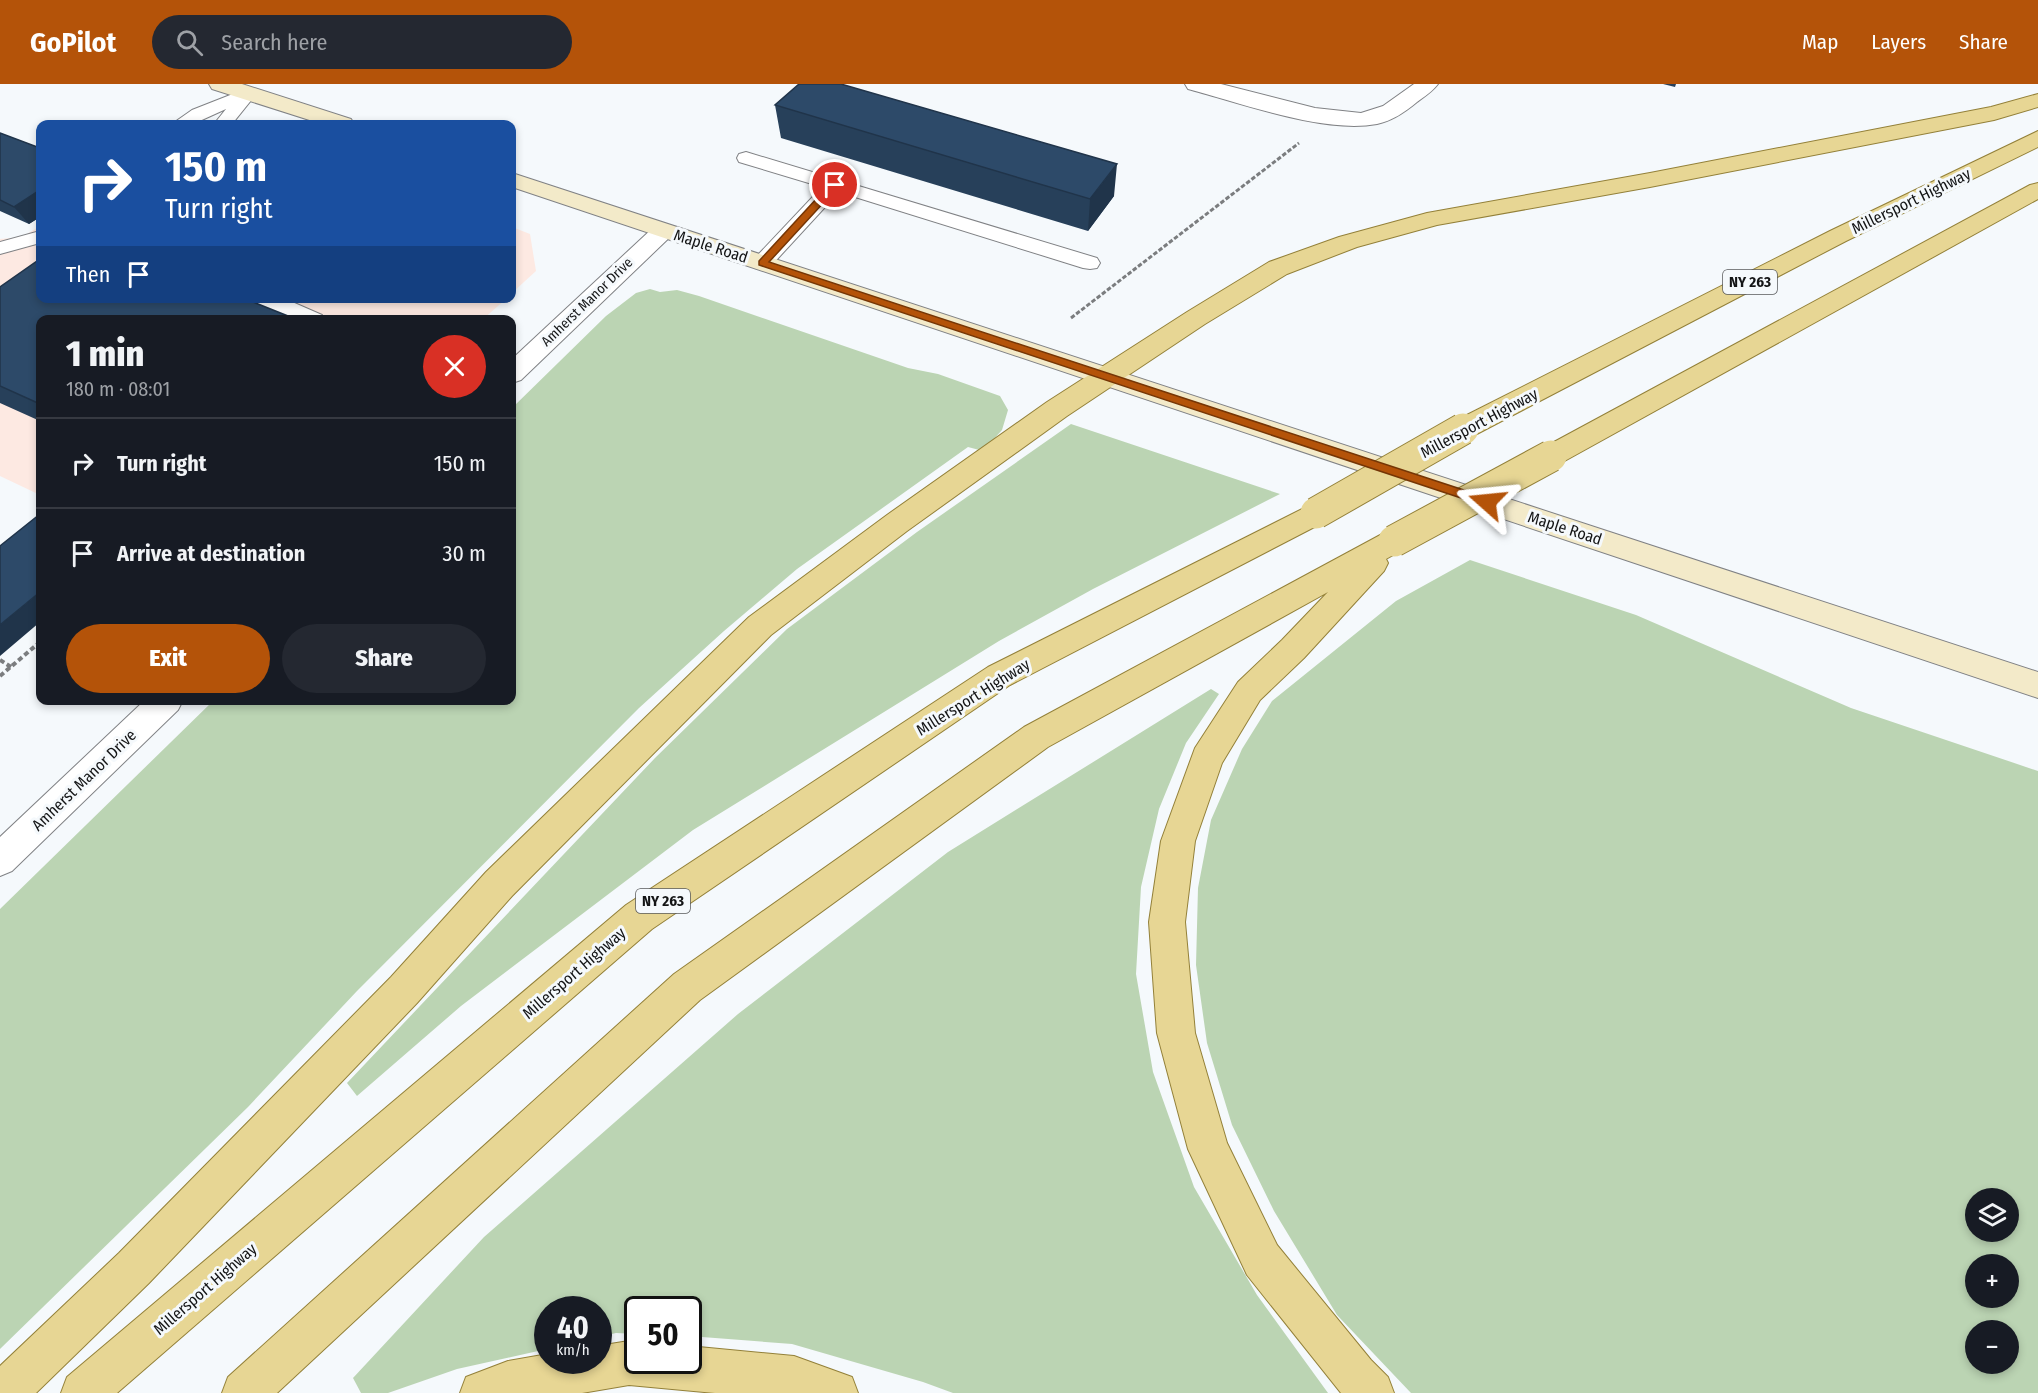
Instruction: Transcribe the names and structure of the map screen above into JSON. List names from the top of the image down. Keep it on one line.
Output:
{"streets":{"main road":["Millersport Highway","Maple Road","NY 263"],"street":["Amherst Manor Drive"]},"crossings":[["Maple Road","Amherst Manor Drive"]],"page":{"header":"GoPilot","search":"Search here","nav":["Map","Layers","Share"],"turn":["150 m","Turn right"],"then":"Then","heading":["1 min","180 m · 08:01"],"list":[{"name":"Turn right","value":"150 m"},{"name":"Arrive at destination","value":"30 m"}],"buttons":["Exit","Share"],"map_buttons":["+","−"],"speed":"40 km/h","limit":"50"}}
